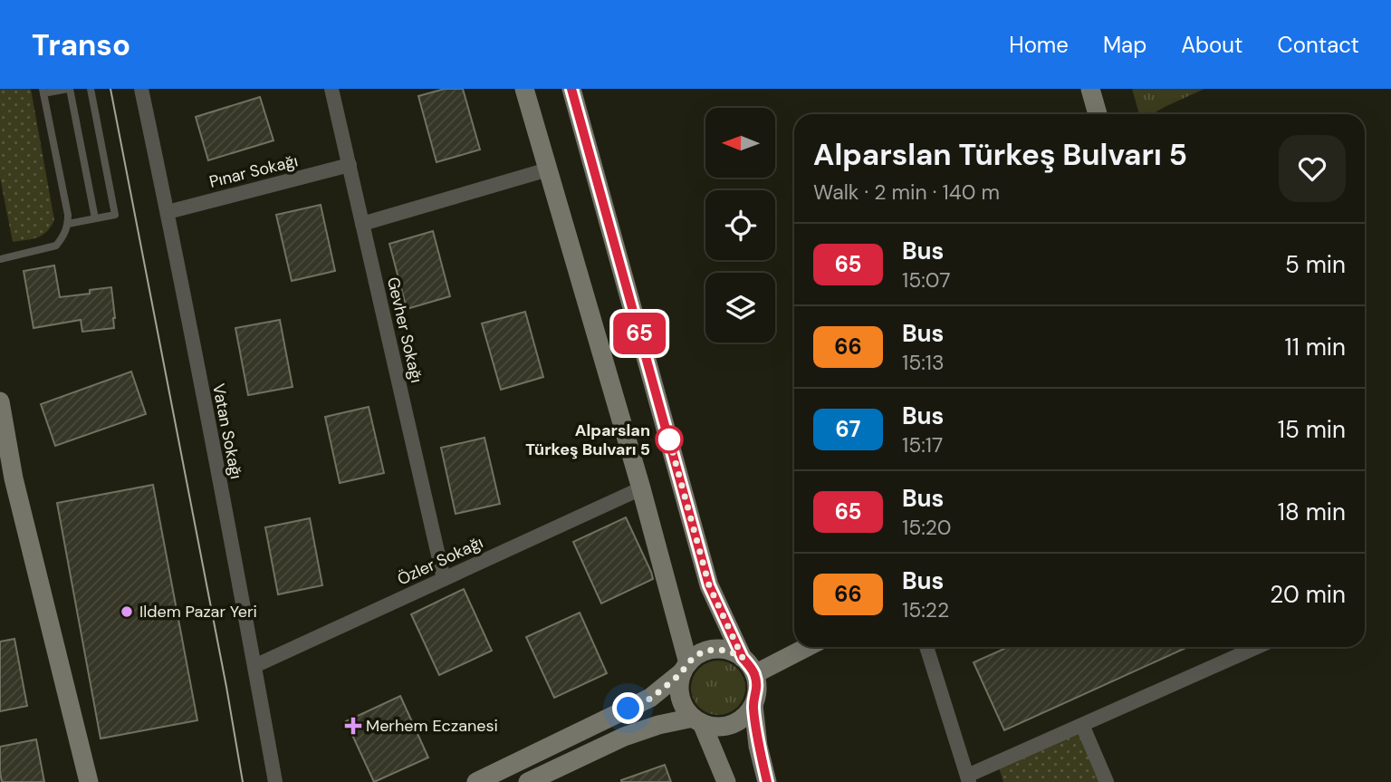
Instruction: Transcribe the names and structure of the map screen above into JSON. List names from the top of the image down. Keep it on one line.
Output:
{"streets":{"street":["Pınar Sokağı","Gevher Sokağı","Vatan Sokağı","Özler Sokağı"]},"crossings":[["Pınar Sokağı","Gevher Sokağı"],["Pınar Sokağı","Vatan Sokağı"],["Gevher Sokağı","Özler Sokağı"],["Vatan Sokağı","Özler Sokağı"]],"places":{"other":["Alparslan Türkeş Bulvarı 5","Ildem Pazar Yeri"],"health":["Merhem Eczanesi"]},"lines":["bus line 65"],"north":"left","page":{"header":"Transo","nav":["Home","Map","About","Contact"],"on_map":"65","heading":["Alparslan Türkeş Bulvarı 5","Walk · 2 min · 140 m"],"list":[{"mark":"65","name":"Bus","note":"15:07","value":"5 min"},{"mark":"66","name":"Bus","note":"15:13","value":"11 min"},{"mark":"67","name":"Bus","note":"15:17","value":"15 min"},{"mark":"65","name":"Bus","note":"15:20","value":"18 min"},{"mark":"66","name":"Bus","note":"15:22","value":"20 min"}]}}
